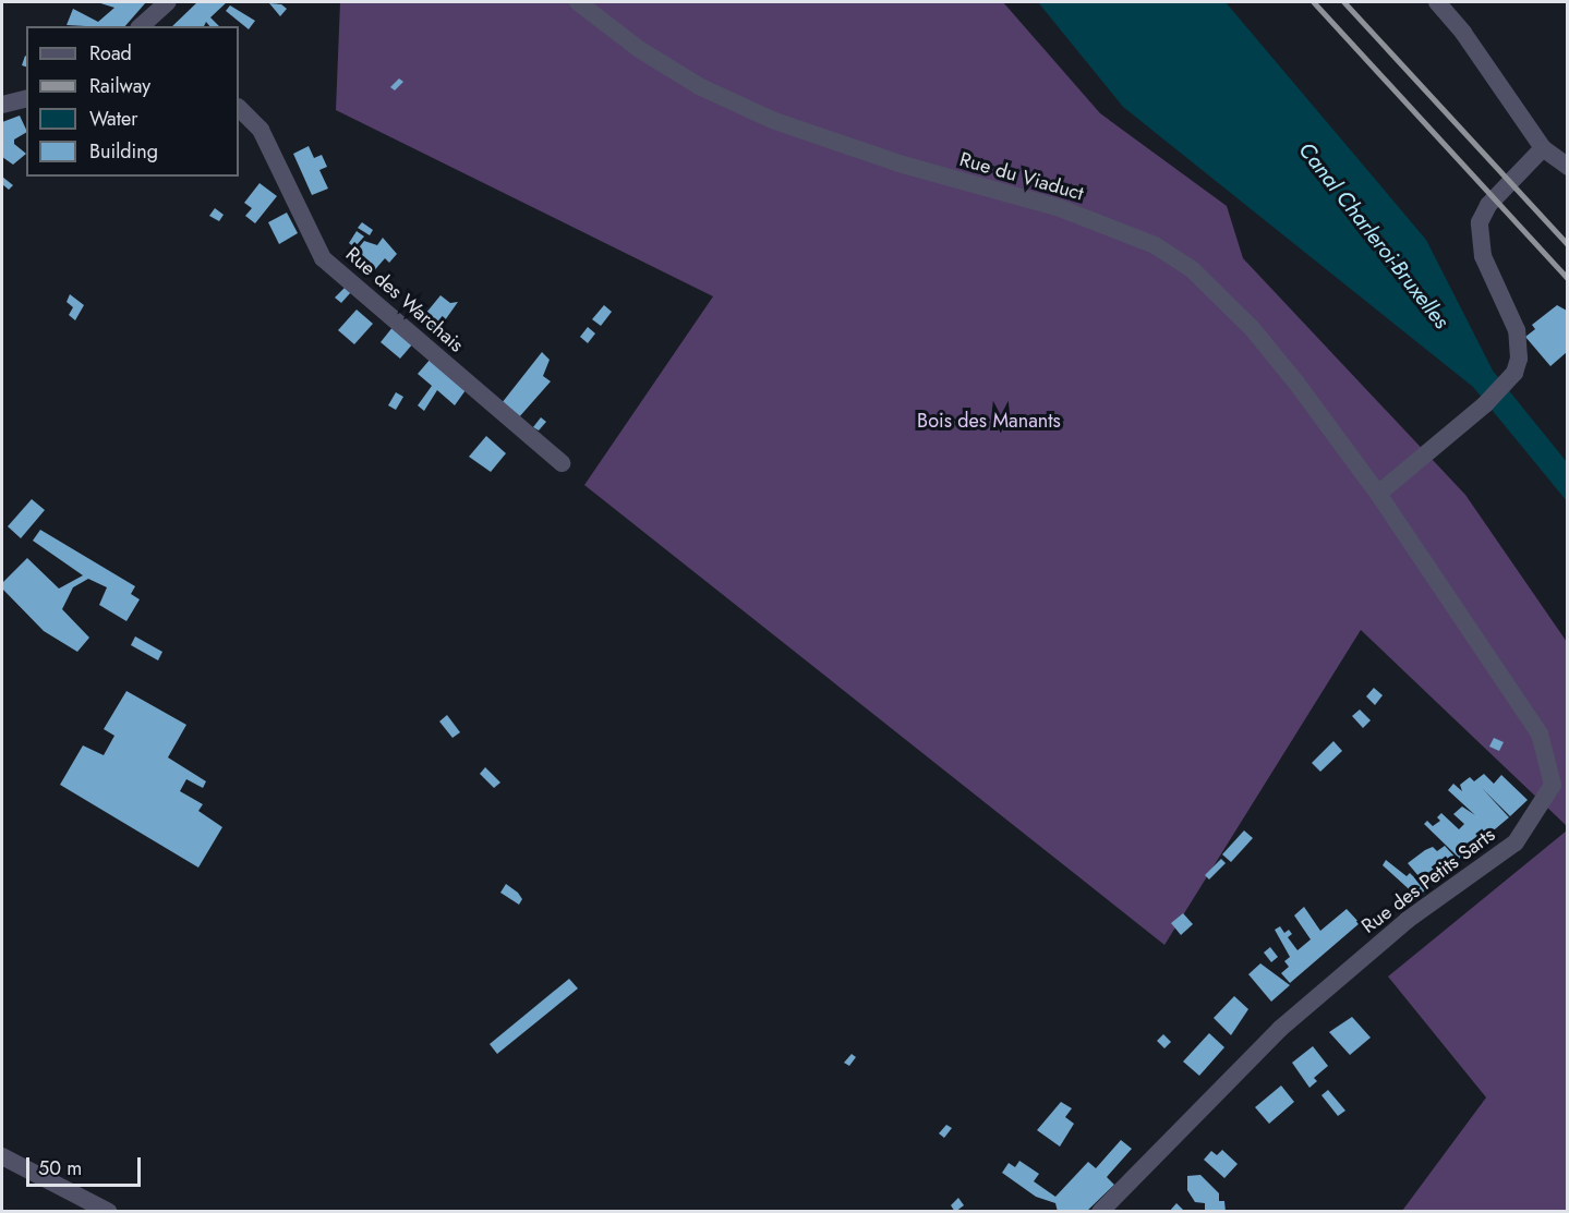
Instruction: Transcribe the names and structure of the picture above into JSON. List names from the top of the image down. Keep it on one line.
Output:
{"streets":{"street":["Rue du Viaduct","Rue des Warchais","Rue des Petits Sarts"]},"crossings":[["Rue du Viaduct","Rue des Petits Sarts"]],"water":["Canal Charleroi-Bruxelles"],"parks":["Bois des Manants"],"legend":["Road","Railway","Water","Building"],"scale_bar":"50 m"}
